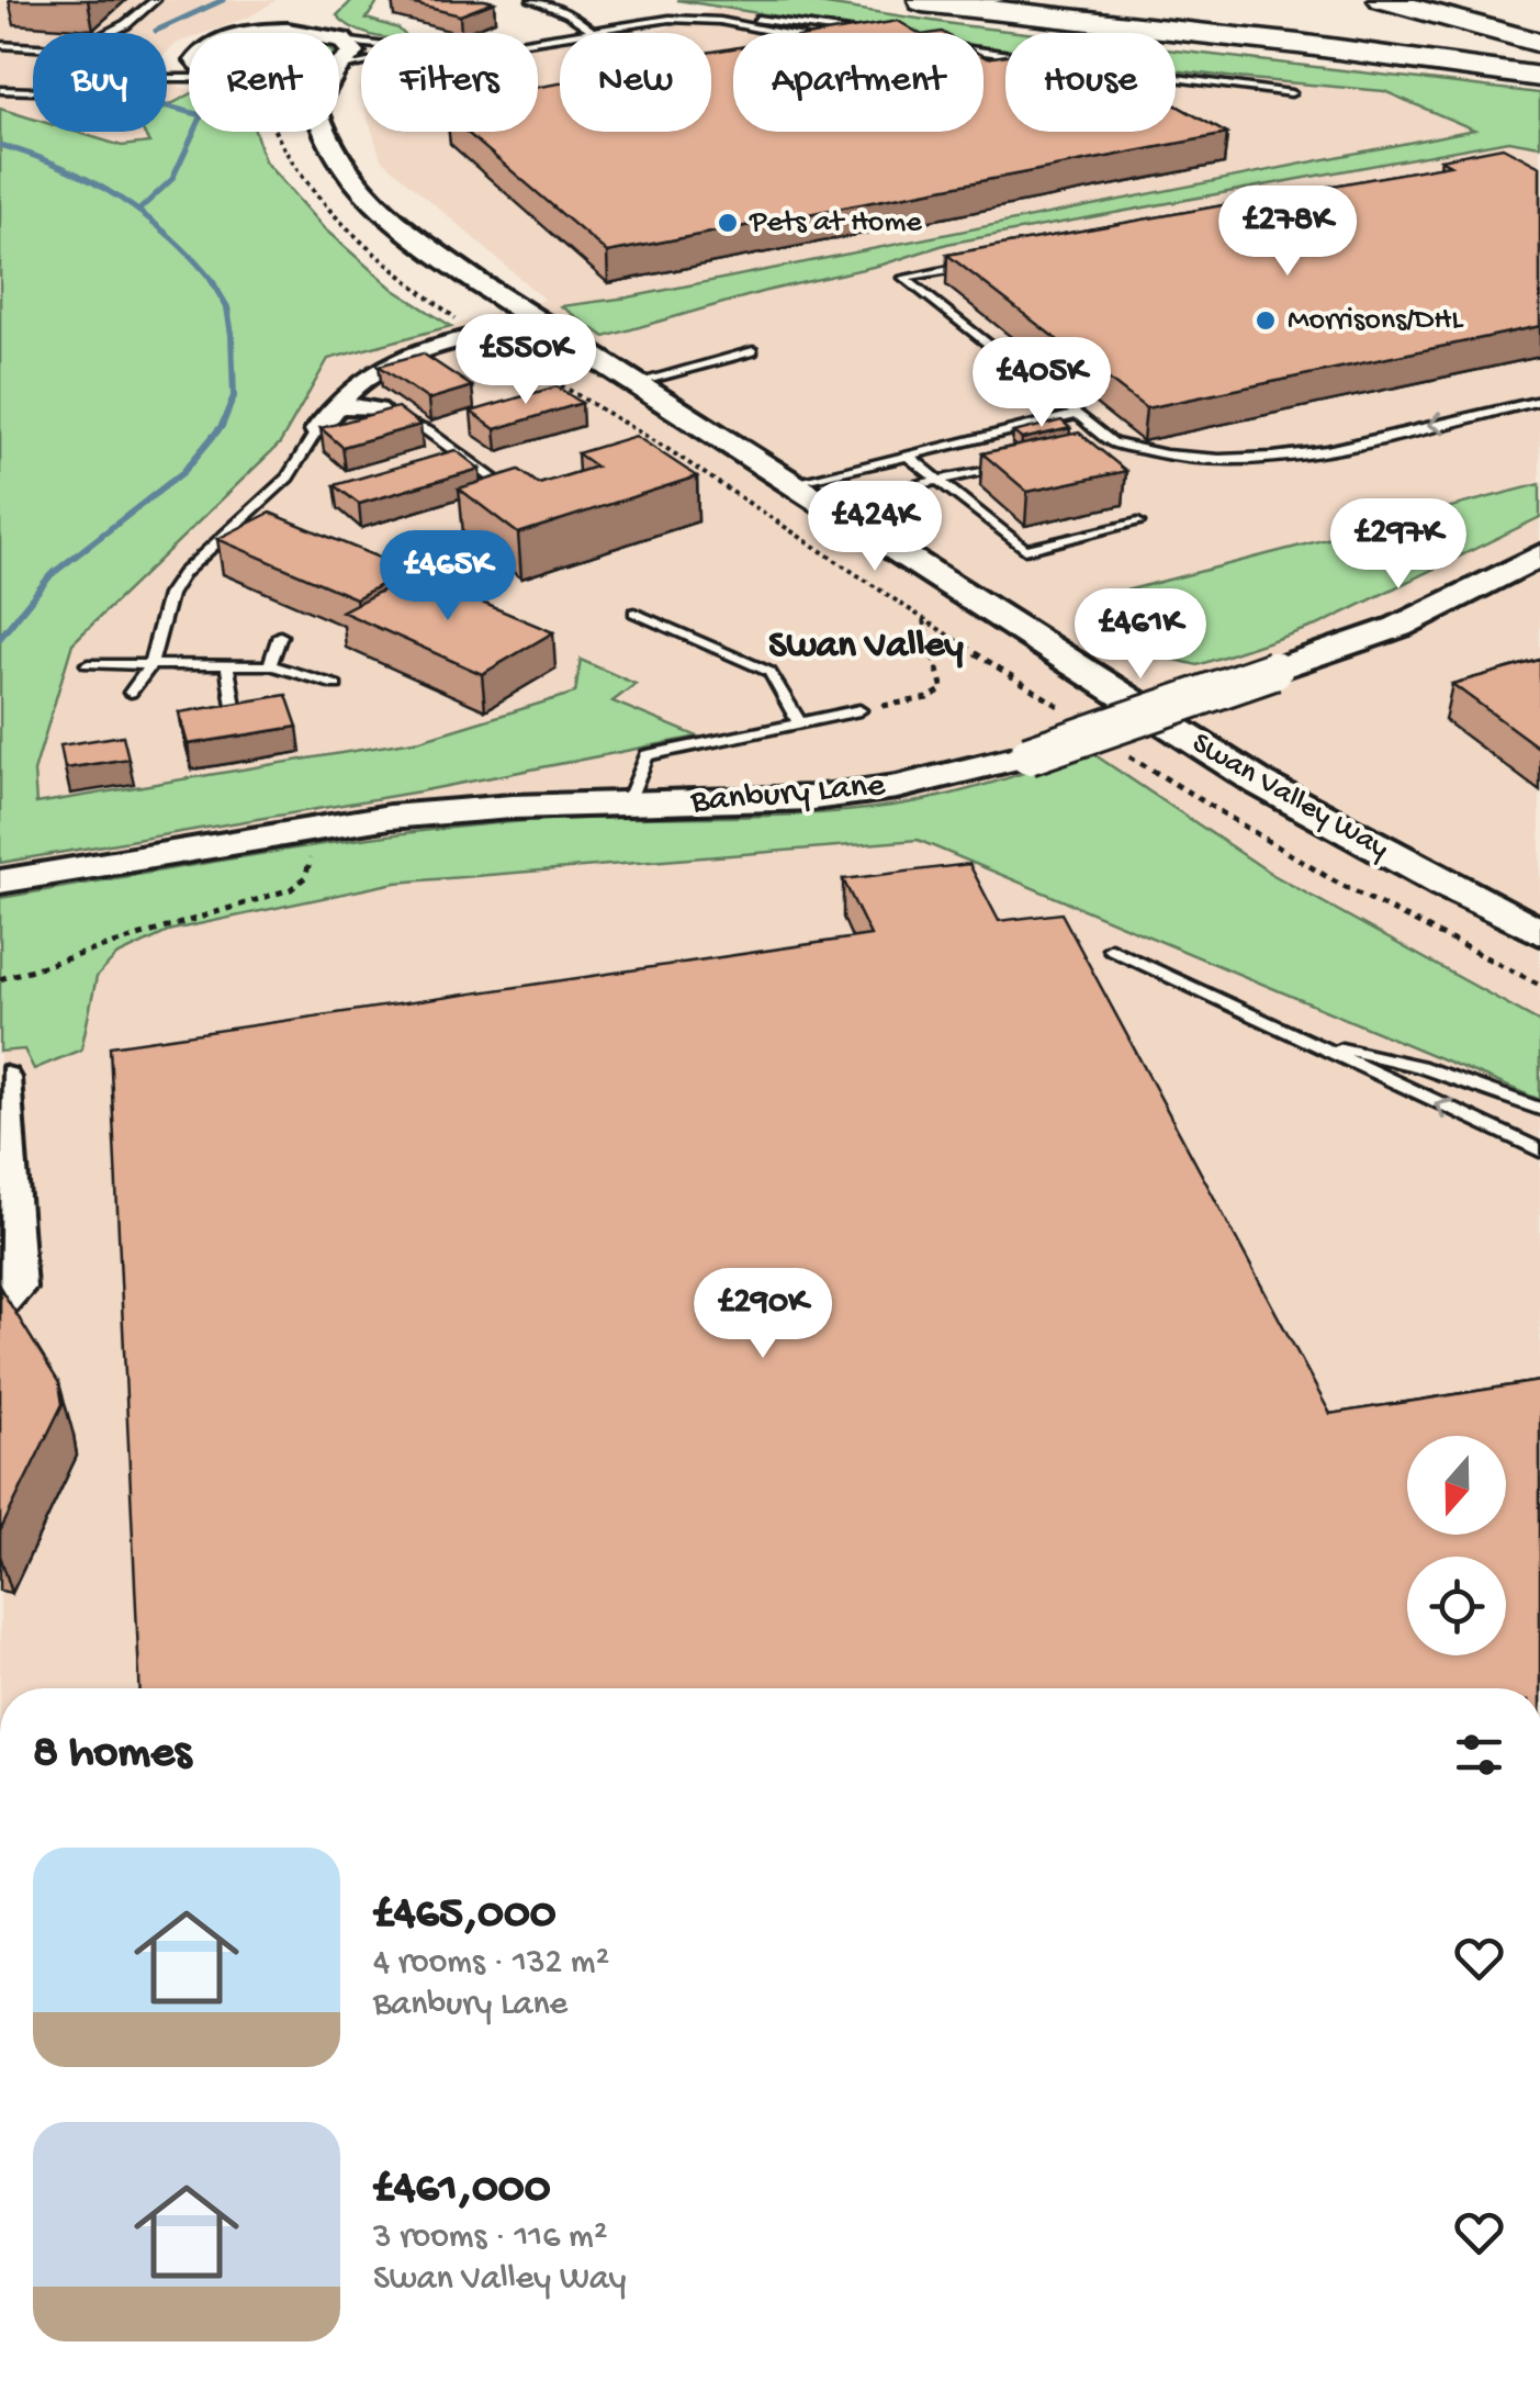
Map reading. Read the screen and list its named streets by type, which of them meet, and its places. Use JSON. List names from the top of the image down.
{
  "streets": {
    "street": ["Banbury Lane", "Swan Valley Way"]
  },
  "districts": ["Swan Valley"],
  "places": ["Pets at Home", "Morrisons/DHL"],
  "north": "bottom",
  "page": {
    "chip": [
      "Buy",
      "Rent",
      "Filters",
      "New",
      "Apartment",
      "House"
    ],
    "price": [
      "£278K",
      "£550K",
      "£405K",
      "£424K",
      "£297K",
      "£465K",
      "£461K",
      "£290K"
    ],
    "heading": "8 homes",
    "list": [
      {
        "name": "£465,000",
        "note": "4 rooms · 132 m² · Banbury Lane"
      },
      {
        "name": "£461,000",
        "note": "3 rooms · 116 m² · Swan Valley Way"
      }
    ]
  }
}
